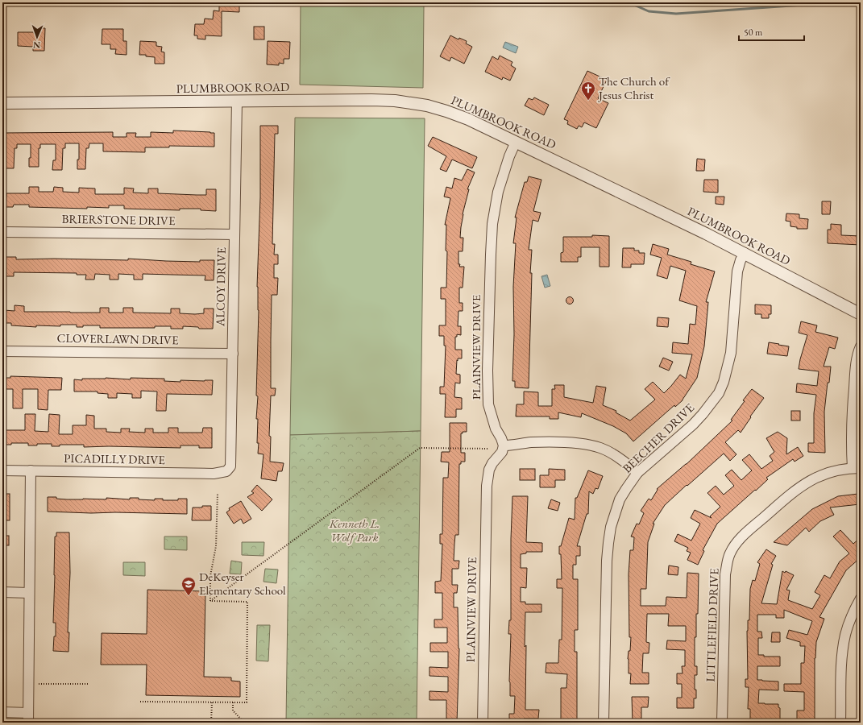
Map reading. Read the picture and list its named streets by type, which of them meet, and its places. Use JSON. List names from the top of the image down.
{
  "streets": {
    "street": [
      "PLUMBROOK ROAD",
      "BRIERSTONE DRIVE",
      "ALCOY DRIVE",
      "CLOVERLAWN DRIVE",
      "PLAINVIEW DRIVE",
      "BEECHER DRIVE",
      "PICADILLY DRIVE",
      "LITTLEFIELD DRIVE"
    ]
  },
  "crossings": [
    ["PLUMBROOK ROAD", "ALCOY DRIVE"],
    ["PLUMBROOK ROAD", "PLAINVIEW DRIVE"],
    ["PLUMBROOK ROAD", "BEECHER DRIVE"],
    ["BRIERSTONE DRIVE", "ALCOY DRIVE"],
    ["ALCOY DRIVE", "CLOVERLAWN DRIVE"],
    ["ALCOY DRIVE", "PICADILLY DRIVE"]
  ],
  "parks": ["Kenneth L. Wolf Park"],
  "places": {
    "church": ["The Church of Jesus Christ"],
    "school or university": ["DeKeyser Elementary School"]
  },
  "scale_bar": "50 m",
  "north": "bottom"
}
